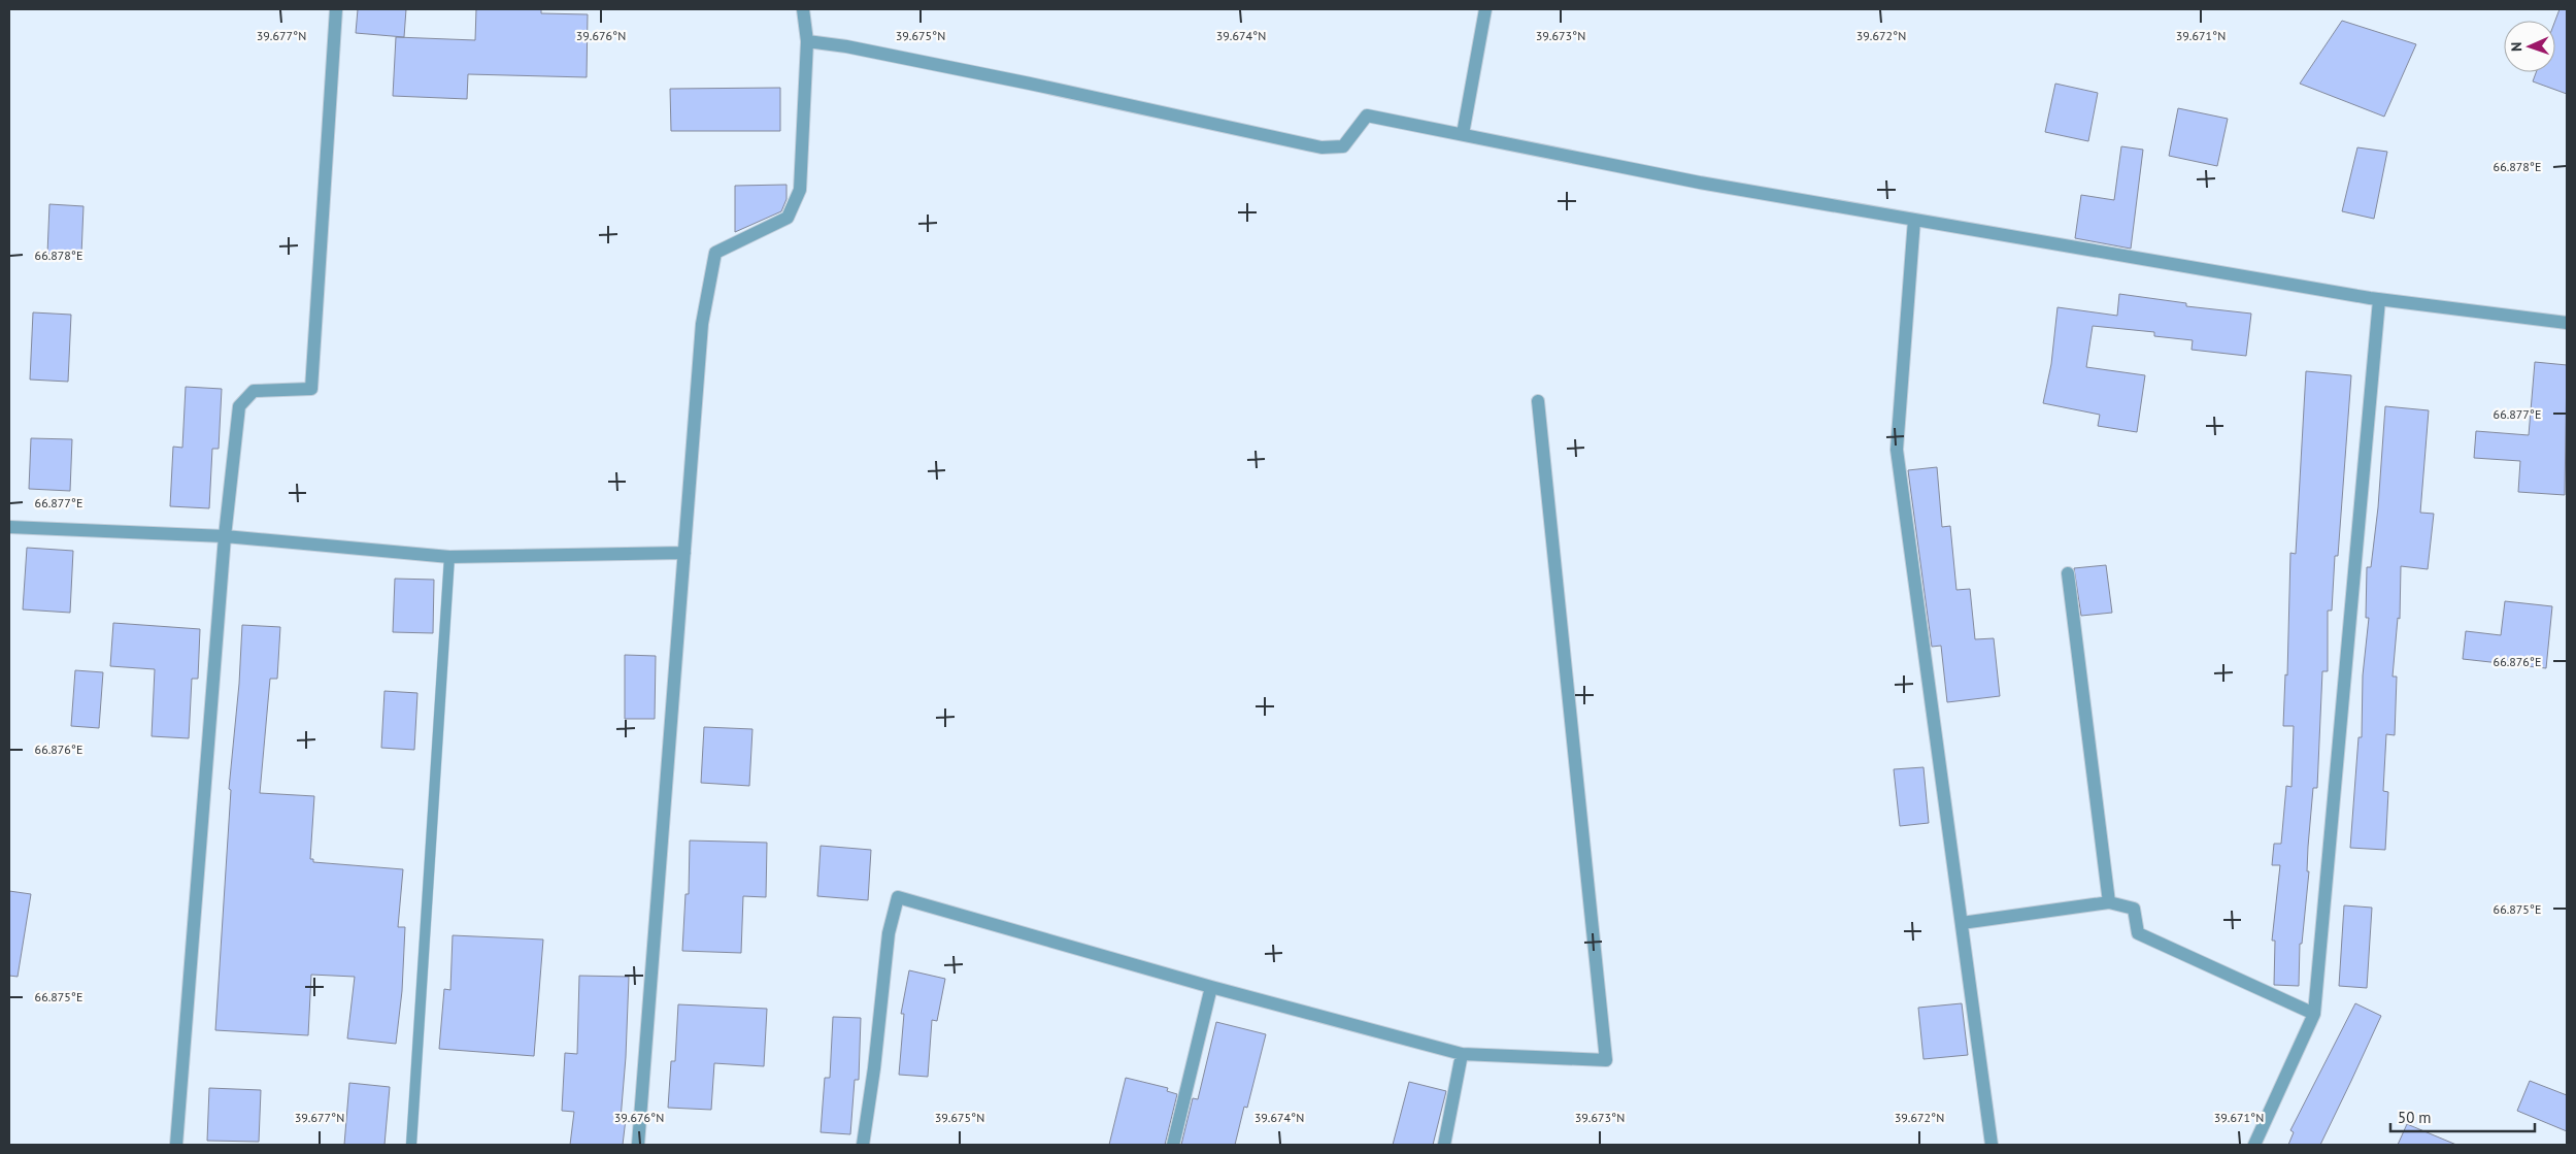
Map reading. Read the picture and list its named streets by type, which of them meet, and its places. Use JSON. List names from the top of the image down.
{
  "scale_bar": "50 m",
  "north": "left",
  "coordinates": [
    "39.677°N",
    "39.676°N",
    "39.675°N",
    "39.674°N",
    "39.673°N",
    "39.672°N",
    "39.671°N",
    "66.878°E",
    "66.877°E",
    "66.876°E",
    "66.875°E"
  ]
}
